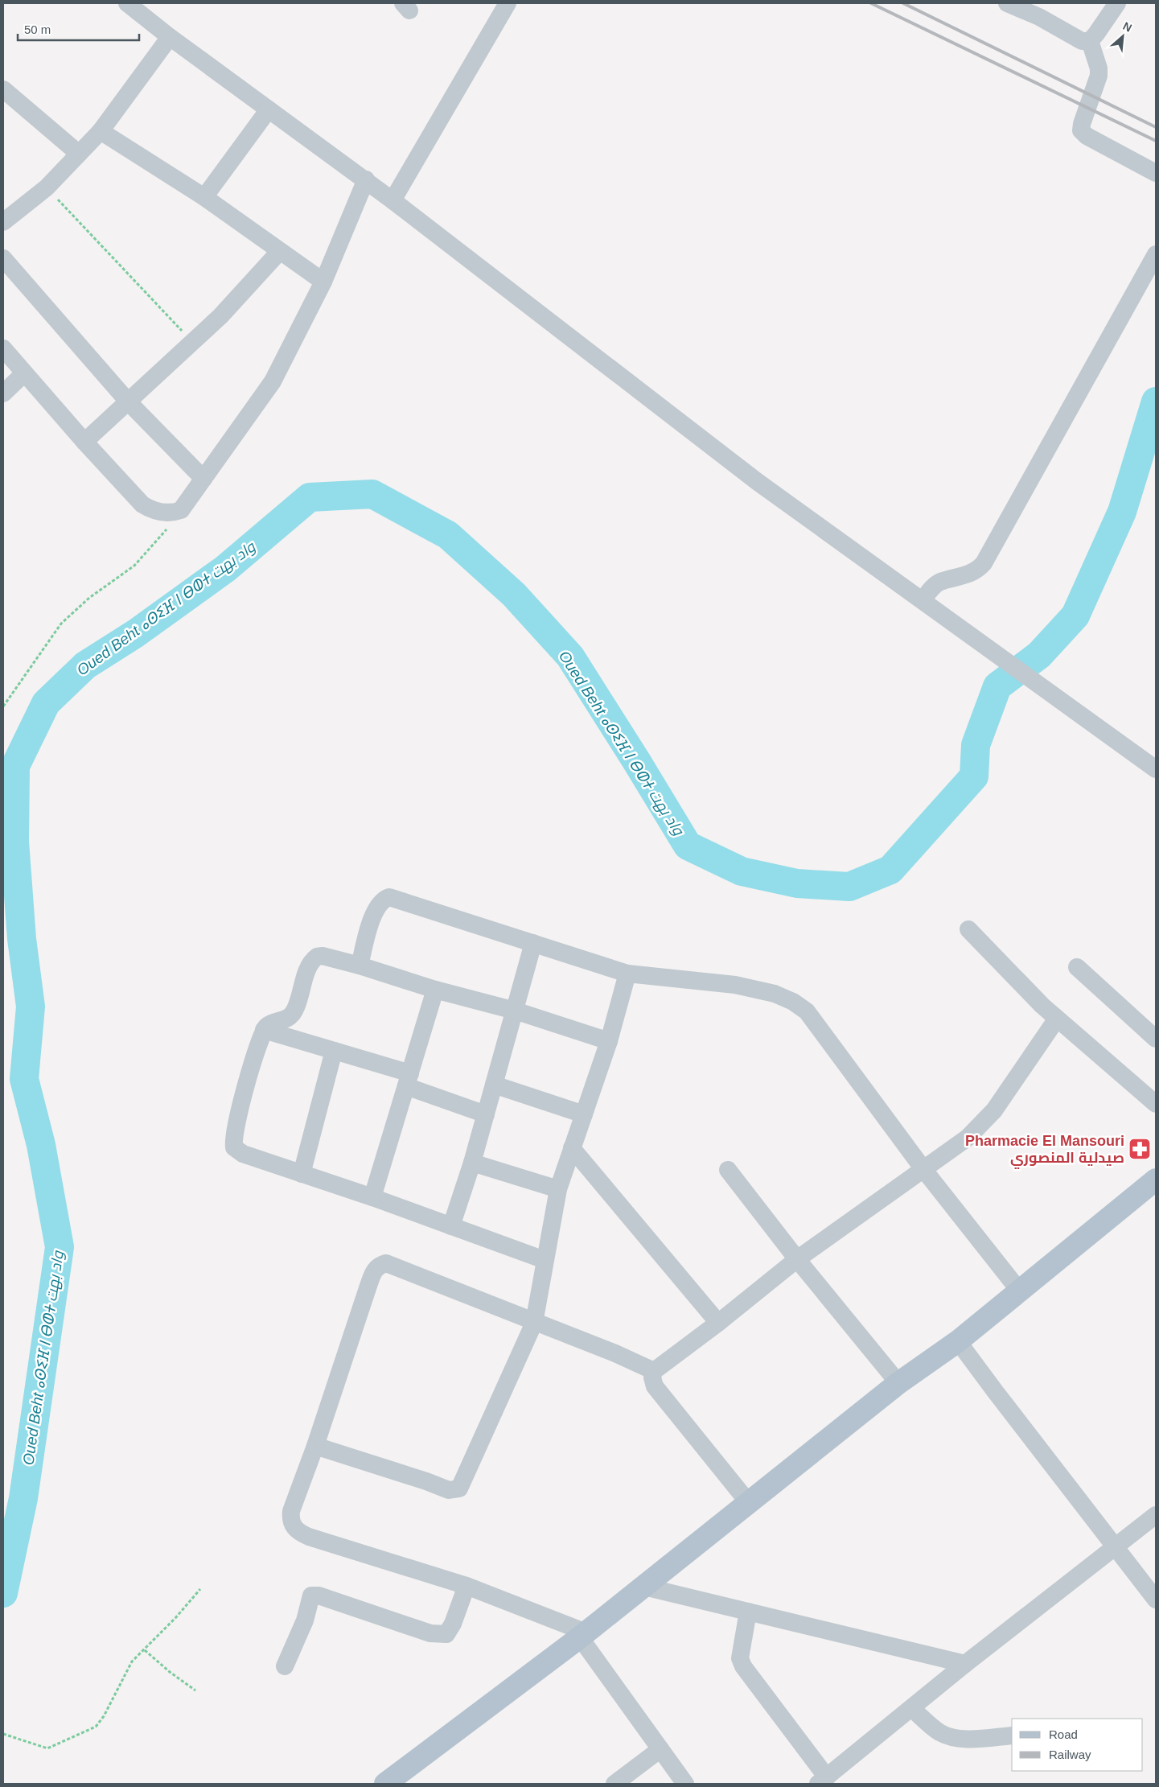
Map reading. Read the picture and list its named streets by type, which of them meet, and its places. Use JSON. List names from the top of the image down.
{
  "water": ["Oued Beht ⴰⵙⵉⴼ ⵏ ⴱⵀⵜ واد بهت"],
  "places": {
    "pharmacy": ["Pharmacie El Mansouri صيدلية المنصوري"]
  },
  "legend": ["Road", "Railway"],
  "scale_bar": "50 m",
  "north": "top right"
}
